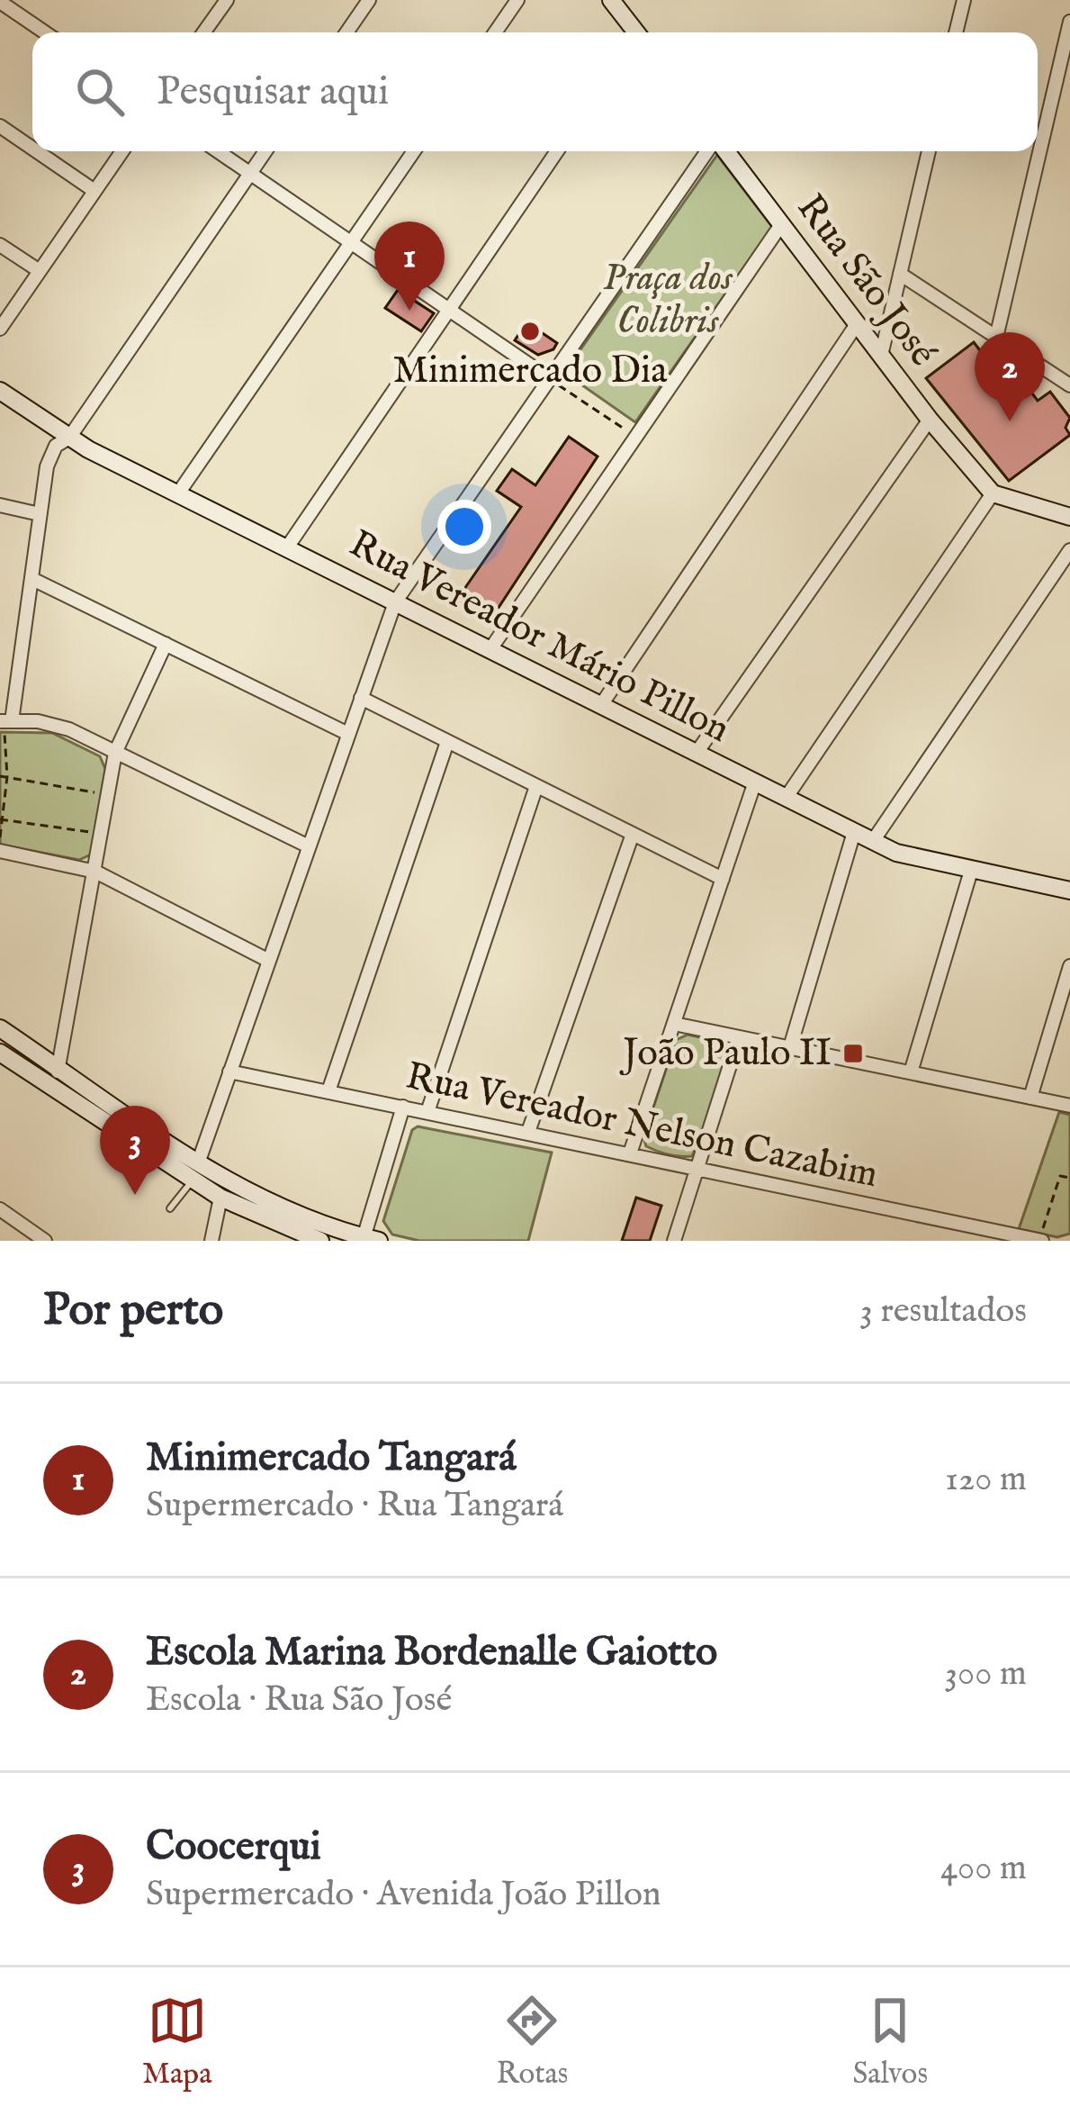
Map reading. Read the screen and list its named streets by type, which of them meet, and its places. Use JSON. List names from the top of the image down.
{
  "streets": {
    "street": ["Rua São José", "Rua Vereador Mário Pillon", "Rua Vereador Nelson Cazabim"]
  },
  "parks": ["Praça dos Colibris"],
  "places": {
    "other": ["Minimercado Dia"],
    "transit": ["João Paulo II"]
  },
  "page": {
    "search": "Pesquisar aqui",
    "pins": ["1", "2", "3"],
    "heading": ["Por perto", "3 resultados"],
    "list": [
      {
        "mark": "1",
        "name": "Minimercado Tangará",
        "note": "Supermercado · Rua Tangará",
        "value": "120 m"
      },
      {
        "mark": "2",
        "name": "Escola Marina Bordenalle Gaiotto",
        "note": "Escola · Rua São José",
        "value": "300 m"
      },
      {
        "mark": "3",
        "name": "Coocerqui",
        "note": "Supermercado · Avenida João Pillon",
        "value": "400 m"
      }
    ],
    "nav": ["Mapa", "Rotas", "Salvos"]
  }
}
